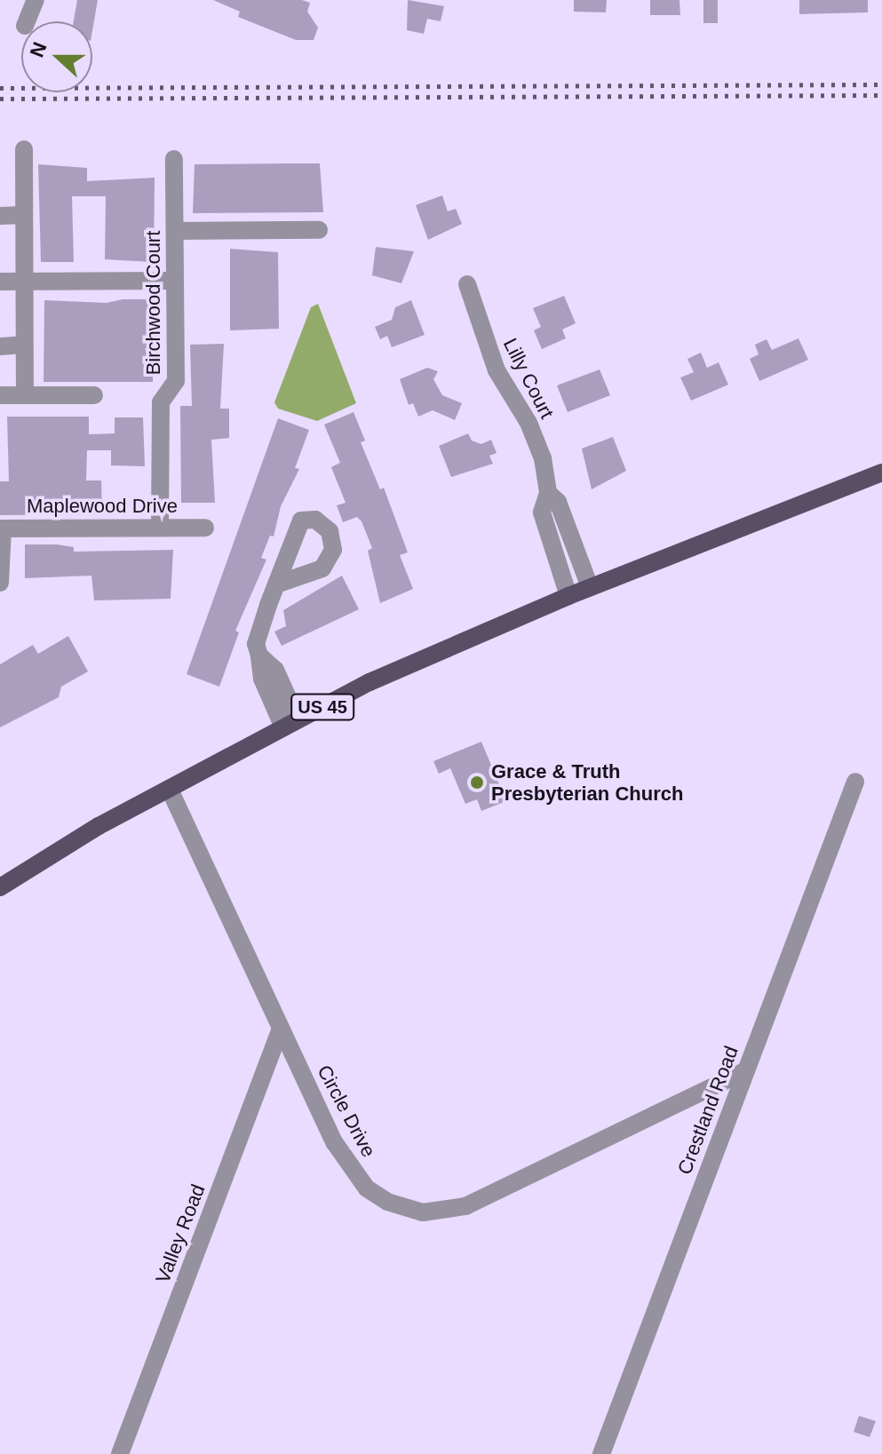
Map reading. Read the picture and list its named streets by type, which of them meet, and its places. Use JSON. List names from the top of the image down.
{
  "streets": {
    "main road": ["US 45"],
    "street": [
      "Birchwood Court",
      "Lilly Court",
      "Maplewood Drive",
      "Crestland Road",
      "Circle Drive",
      "Valley Road"
    ]
  },
  "crossings": [
    ["Birchwood Court", "Maplewood Drive"],
    ["Lilly Court", "US 45"],
    ["US 45", "Circle Drive"],
    ["Crestland Road", "Circle Drive"],
    ["Circle Drive", "Valley Road"]
  ],
  "places": ["Grace & Truth Presbyterian Church"],
  "north": "left"
}
